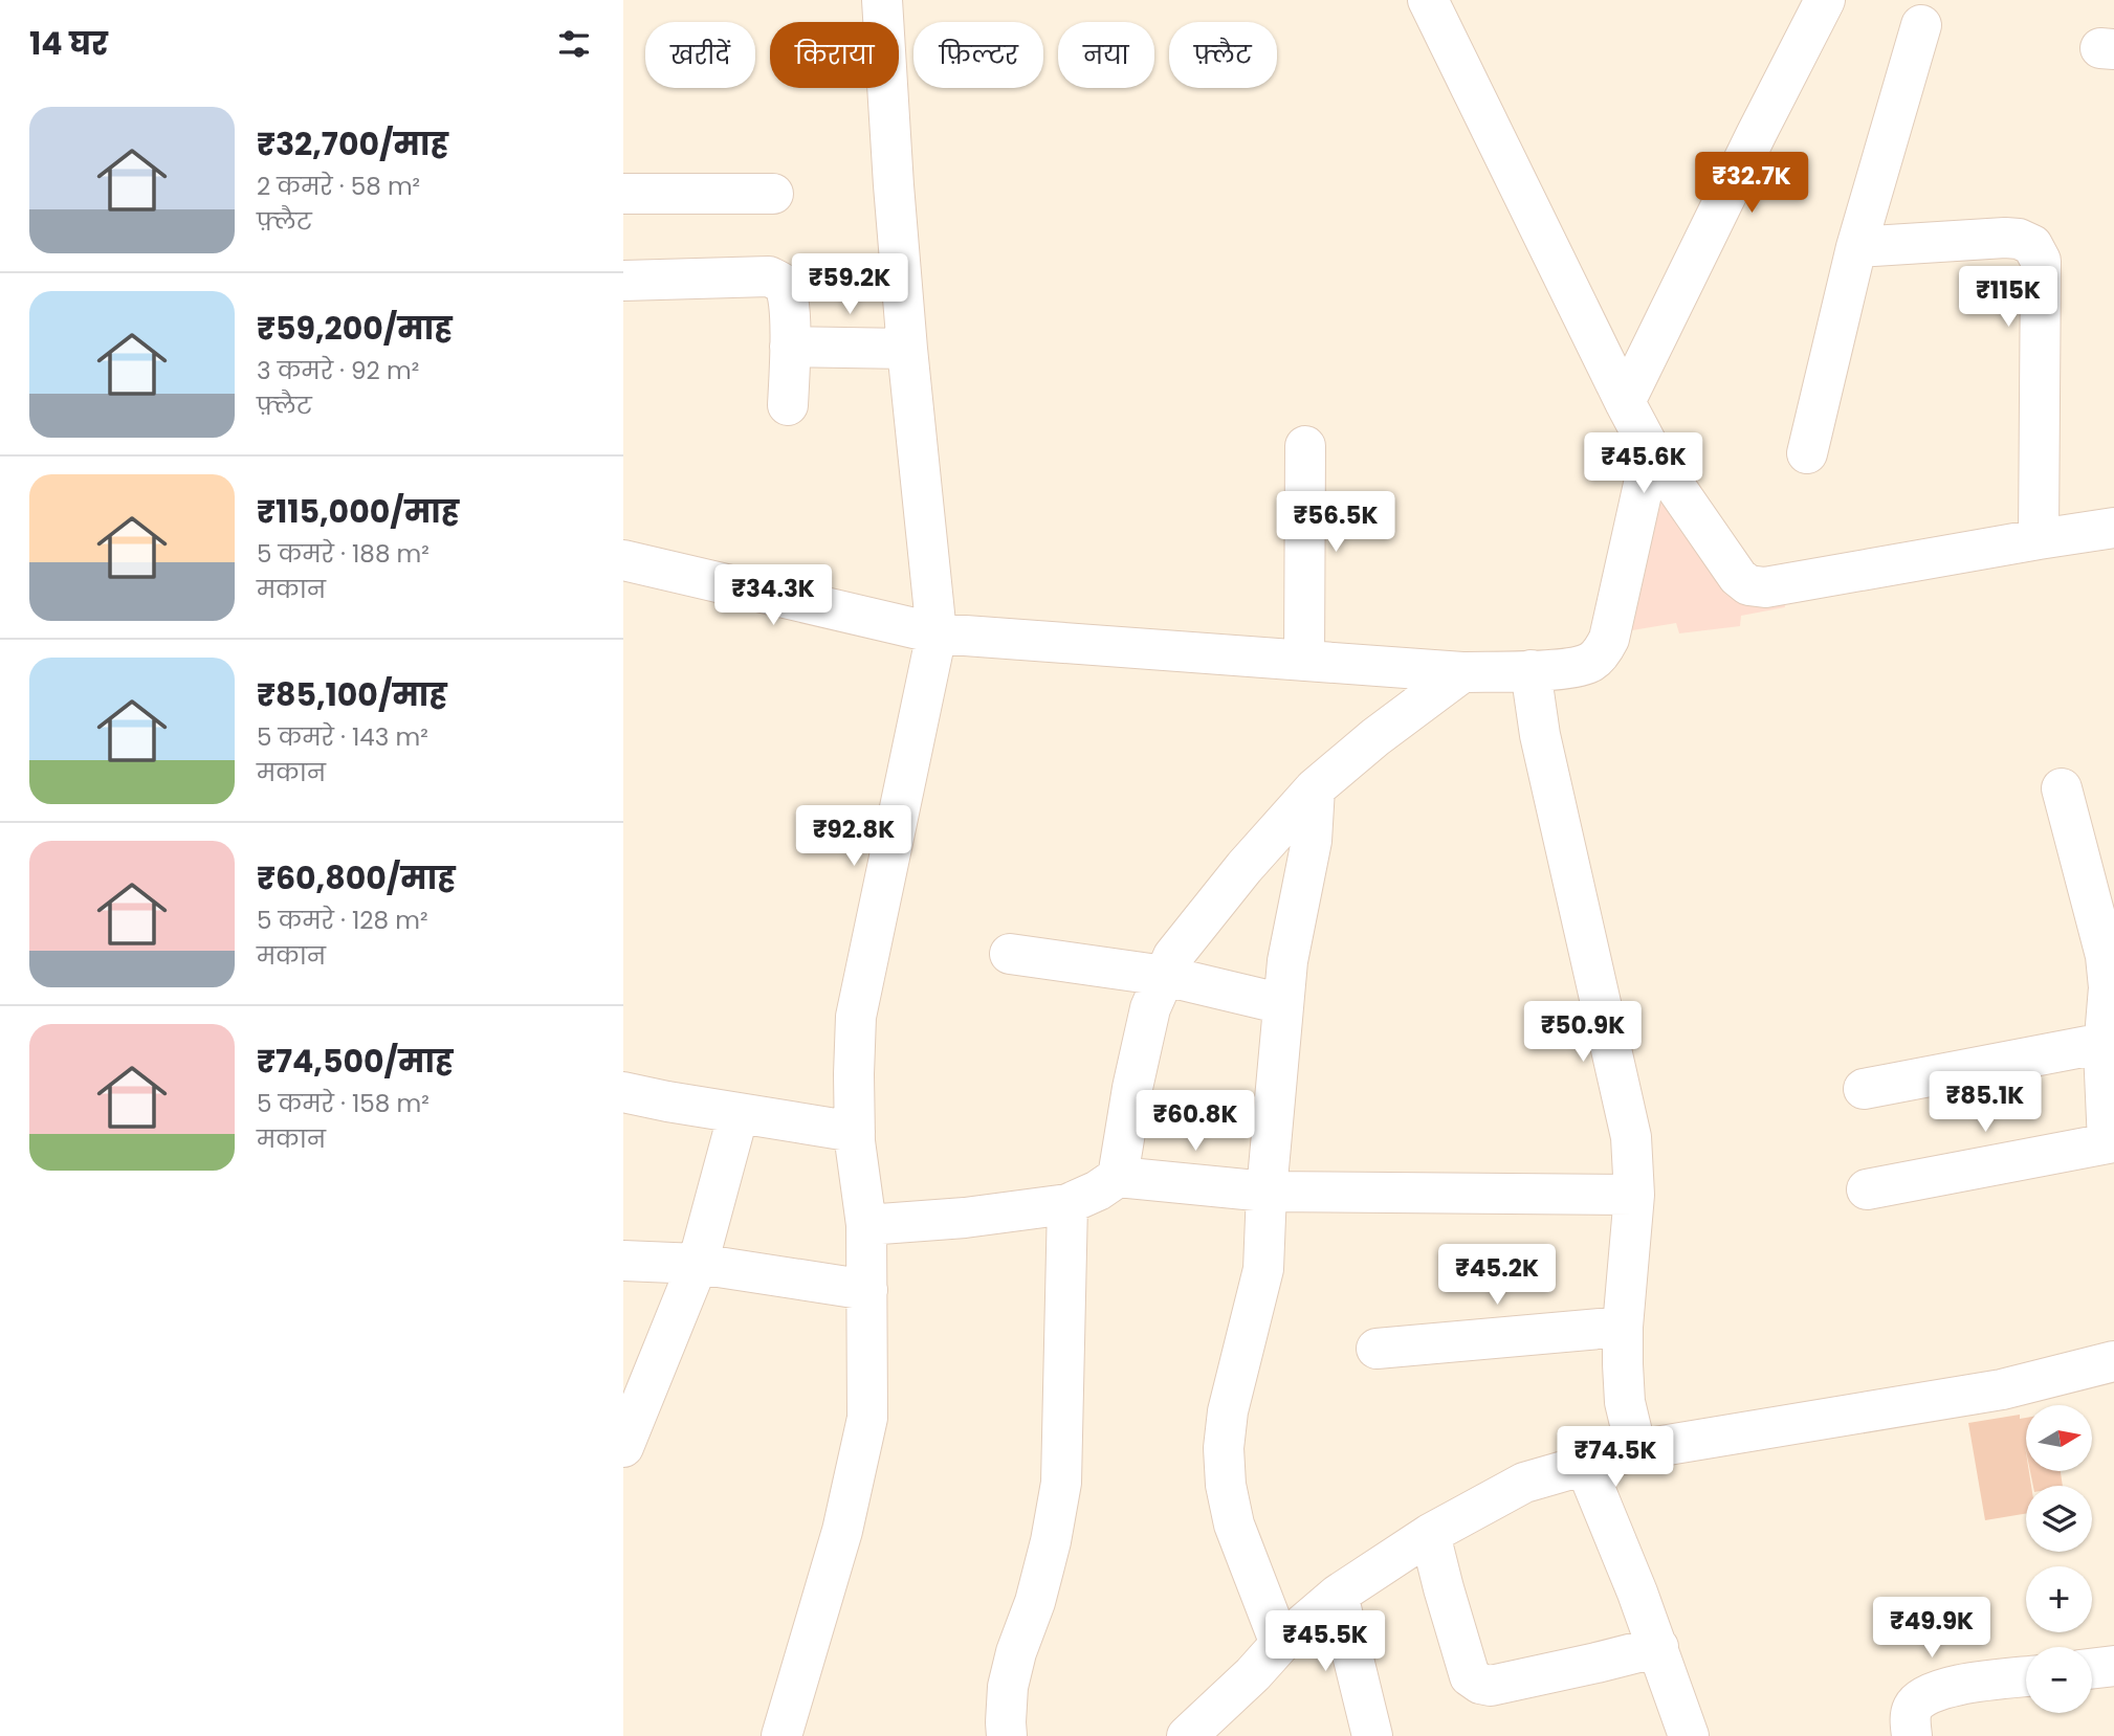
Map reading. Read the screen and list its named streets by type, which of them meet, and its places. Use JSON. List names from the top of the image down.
{
  "north": "right",
  "page": {
    "heading": "14 घर",
    "chip": [
      "खरीदें",
      "किराया",
      "फ़िल्टर",
      "नया",
      "फ़्लैट"
    ],
    "list": [
      {
        "name": "₹32,700/माह",
        "note": "2 कमरे · 58 m² · फ़्लैट"
      },
      {
        "name": "₹59,200/माह",
        "note": "3 कमरे · 92 m² · फ़्लैट"
      },
      {
        "name": "₹115,000/माह",
        "note": "5 कमरे · 188 m² · मकान"
      },
      {
        "name": "₹85,100/माह",
        "note": "5 कमरे · 143 m² · मकान"
      },
      {
        "name": "₹60,800/माह",
        "note": "5 कमरे · 128 m² · मकान"
      },
      {
        "name": "₹74,500/माह",
        "note": "5 कमरे · 158 m² · मकान"
      }
    ],
    "price": [
      "₹32.7K",
      "₹59.2K",
      "₹115K",
      "₹45.6K",
      "₹56.5K",
      "₹34.3K",
      "₹92.8K",
      "₹50.9K",
      "₹85.1K",
      "₹60.8K",
      "₹45.2K",
      "₹74.5K",
      "₹49.9K",
      "₹45.5K"
    ],
    "map_buttons": ["+", "−"]
  }
}
